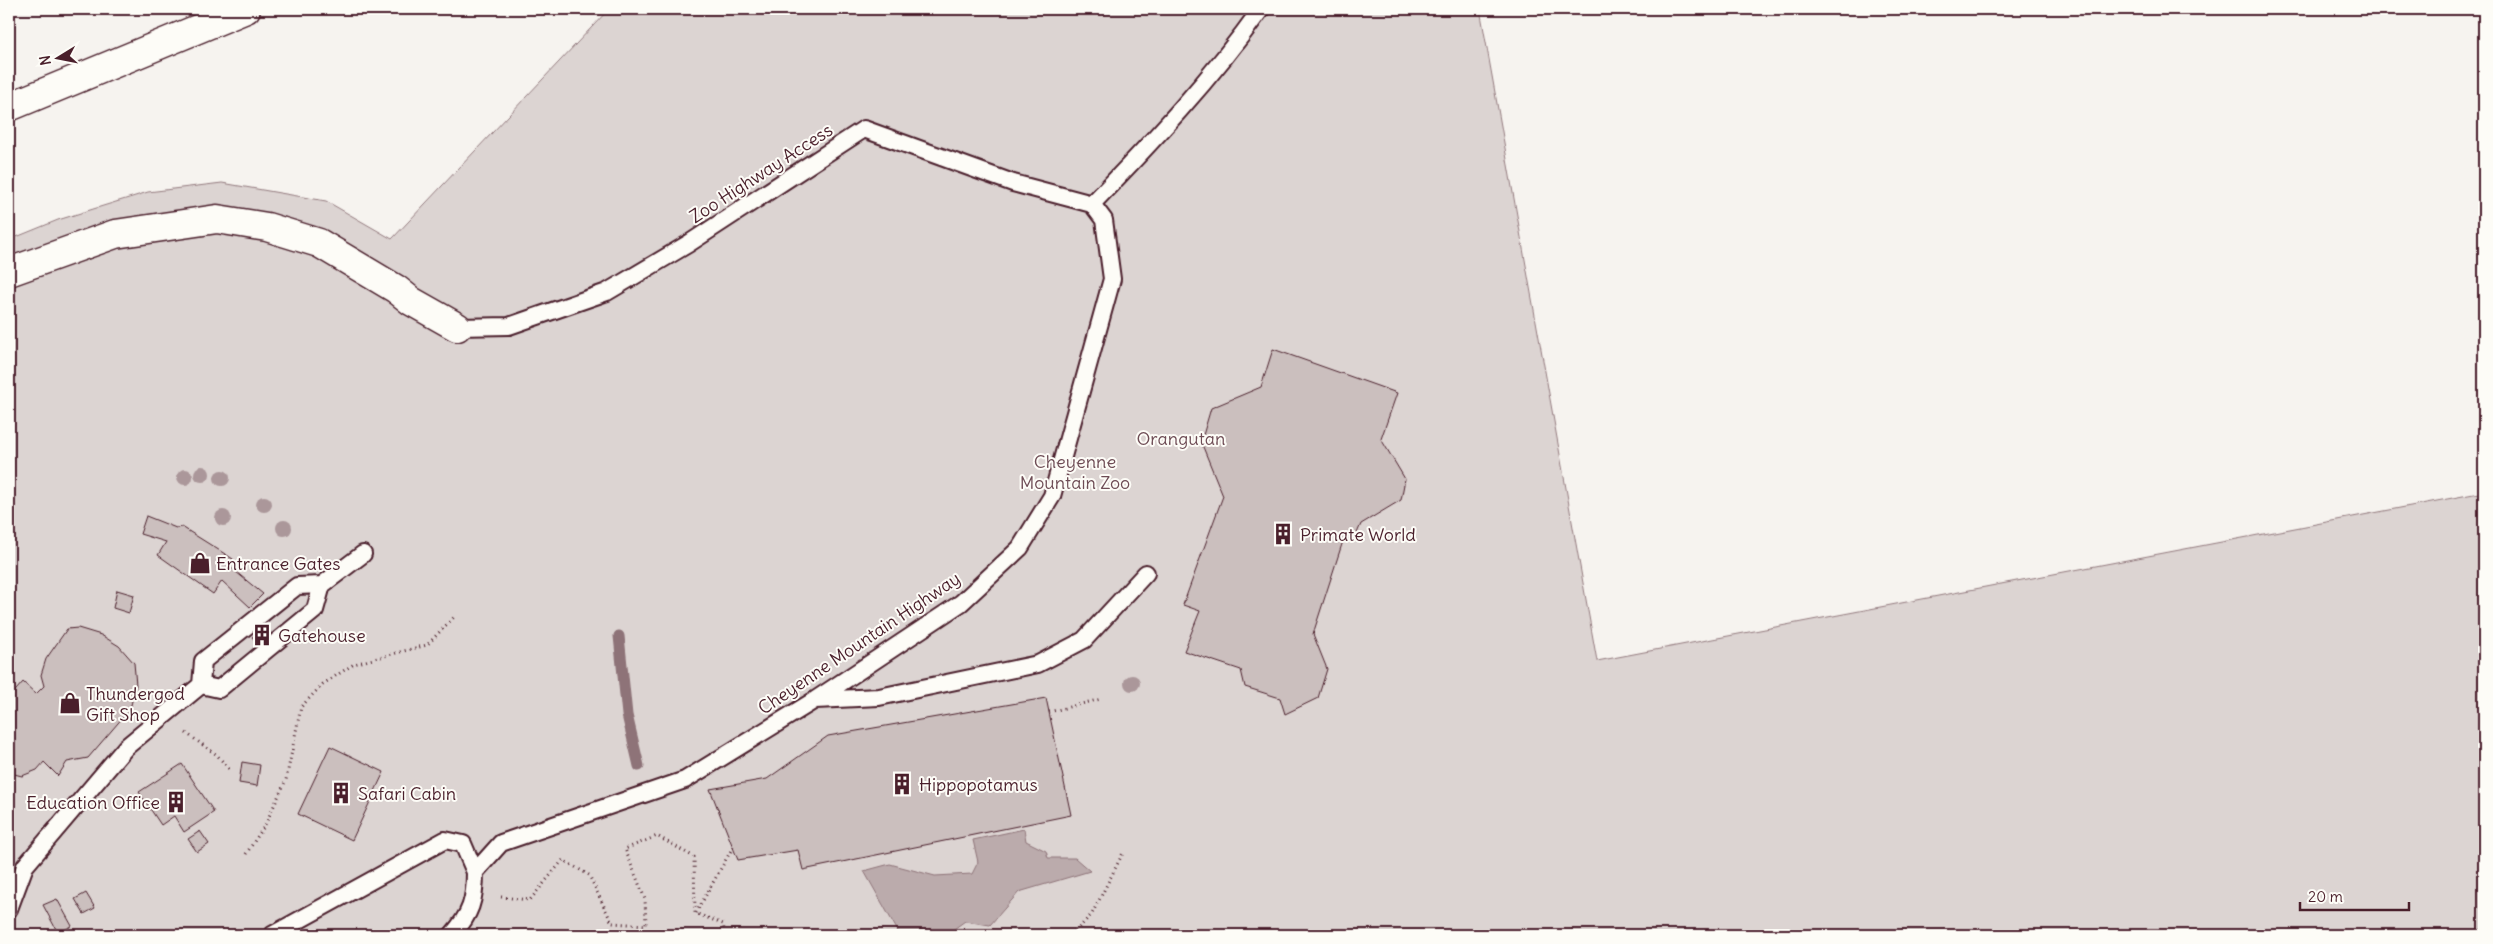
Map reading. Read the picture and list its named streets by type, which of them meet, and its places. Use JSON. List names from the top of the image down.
{
  "streets": {
    "lane": ["Zoo Highway Access", "Cheyenne Mountain Highway"]
  },
  "crossings": [
    ["Zoo Highway Access", "Cheyenne Mountain Highway"]
  ],
  "parks": ["Orangutan", "Cheyenne Mountain Zoo"],
  "places": {
    "building": [
      "Primate World",
      "Gatehouse",
      "Hippopotamus",
      "Safari Cabin",
      "Education Office"
    ],
    "shop": ["Entrance Gates", "Thundergod Gift Shop"]
  },
  "scale_bar": "20 m",
  "north": "left"
}
